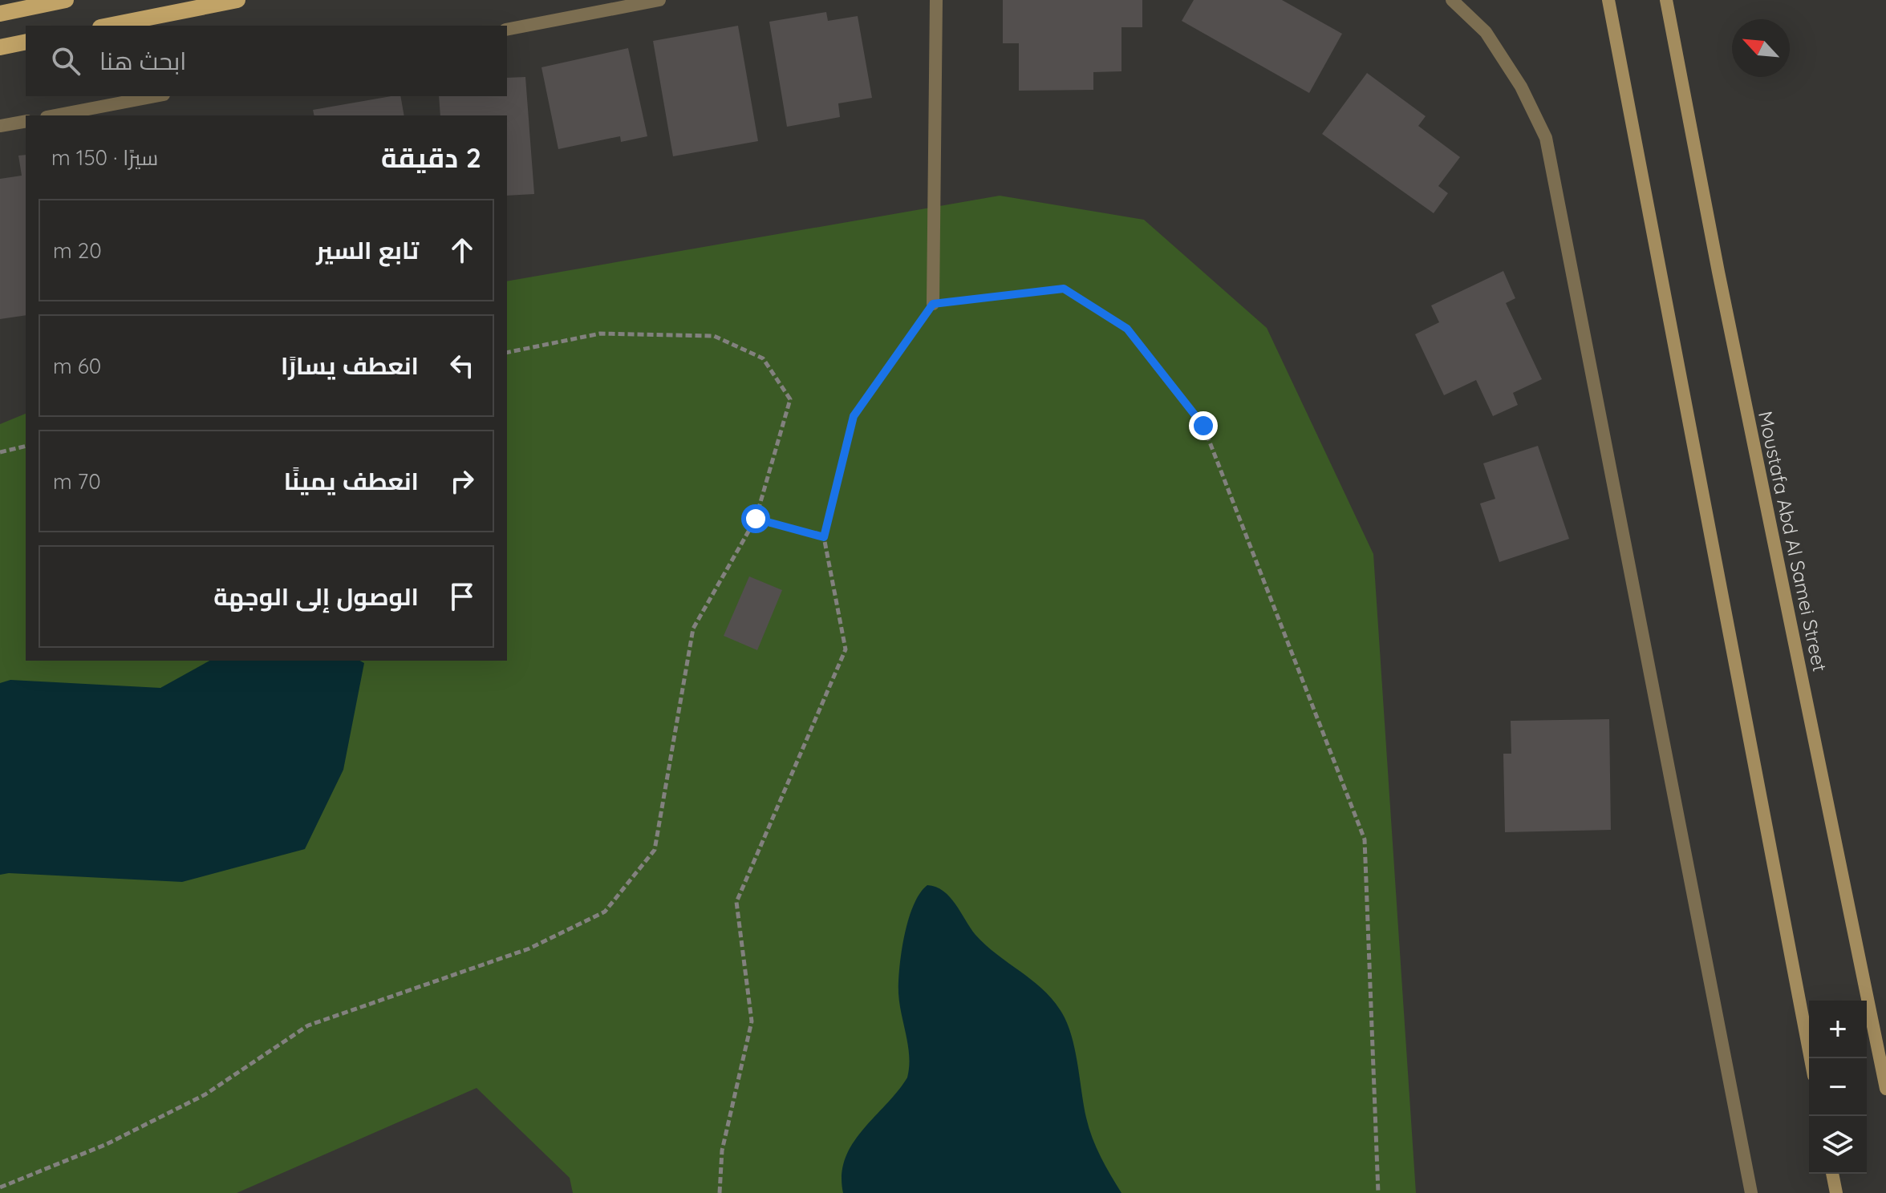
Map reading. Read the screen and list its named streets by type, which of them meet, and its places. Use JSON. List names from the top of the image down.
{
  "streets": {
    "street": ["Moustafa Abd Al Samei Street"]
  },
  "north": "top left",
  "page": {
    "search": "ابحث هنا",
    "heading": ["2 دقيقة", "سيرًا · 150 m"],
    "list": [
      ["تابع السير", "20 m"],
      ["انعطف يسارًا", "60 m"],
      ["انعطف يمينًا", "70 m"],
      "الوصول إلى الوجهة"
    ],
    "map_buttons": ["+", "−"]
  }
}
